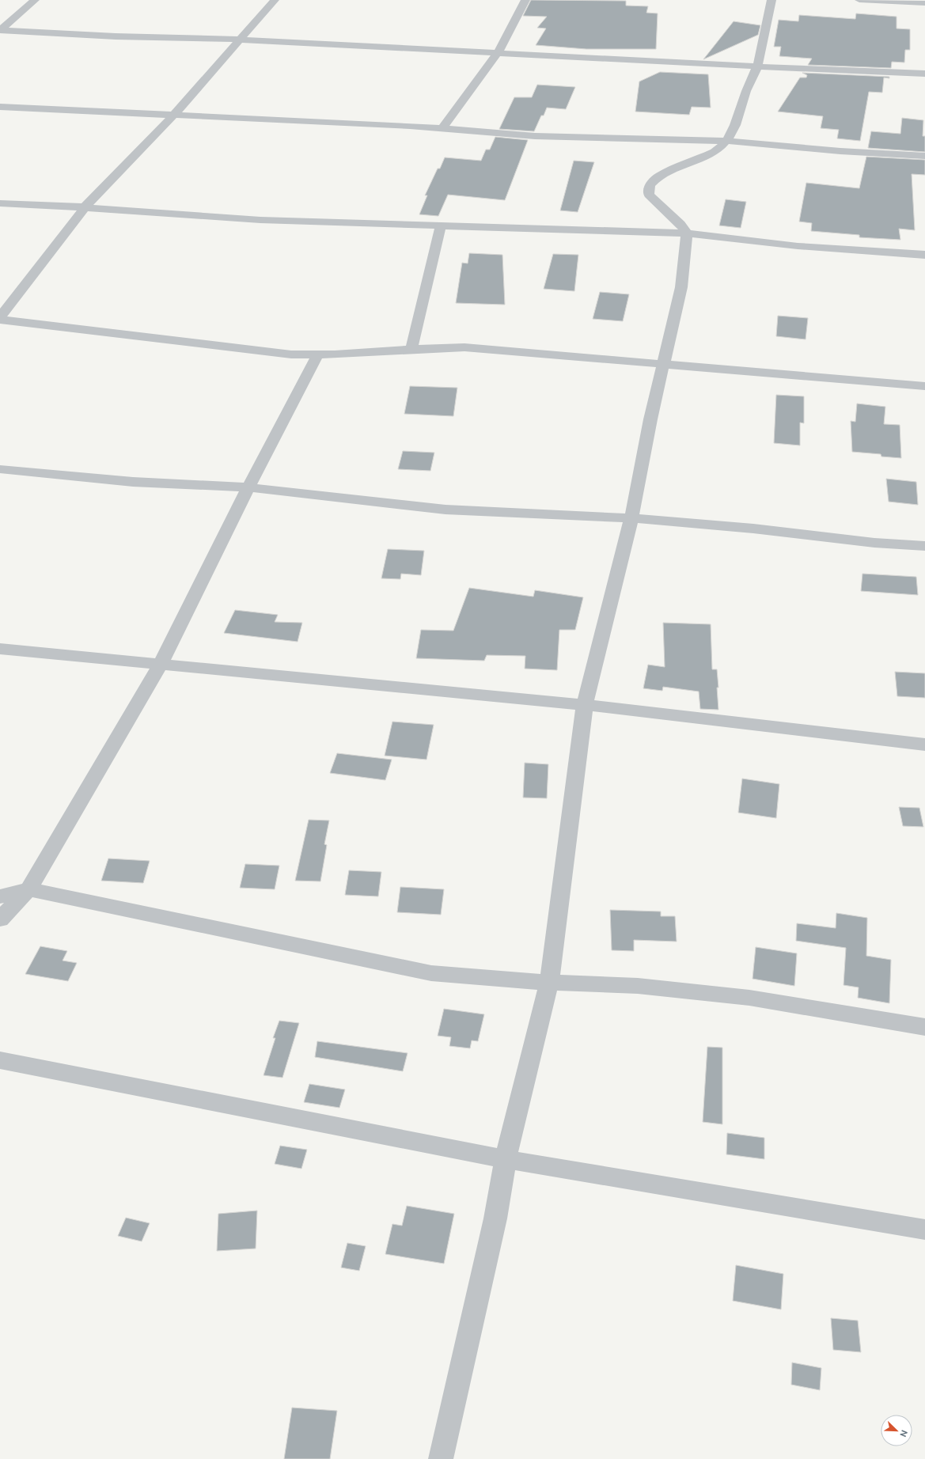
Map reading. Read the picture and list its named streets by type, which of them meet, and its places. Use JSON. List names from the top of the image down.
{
  "north": "bottom right"
}
